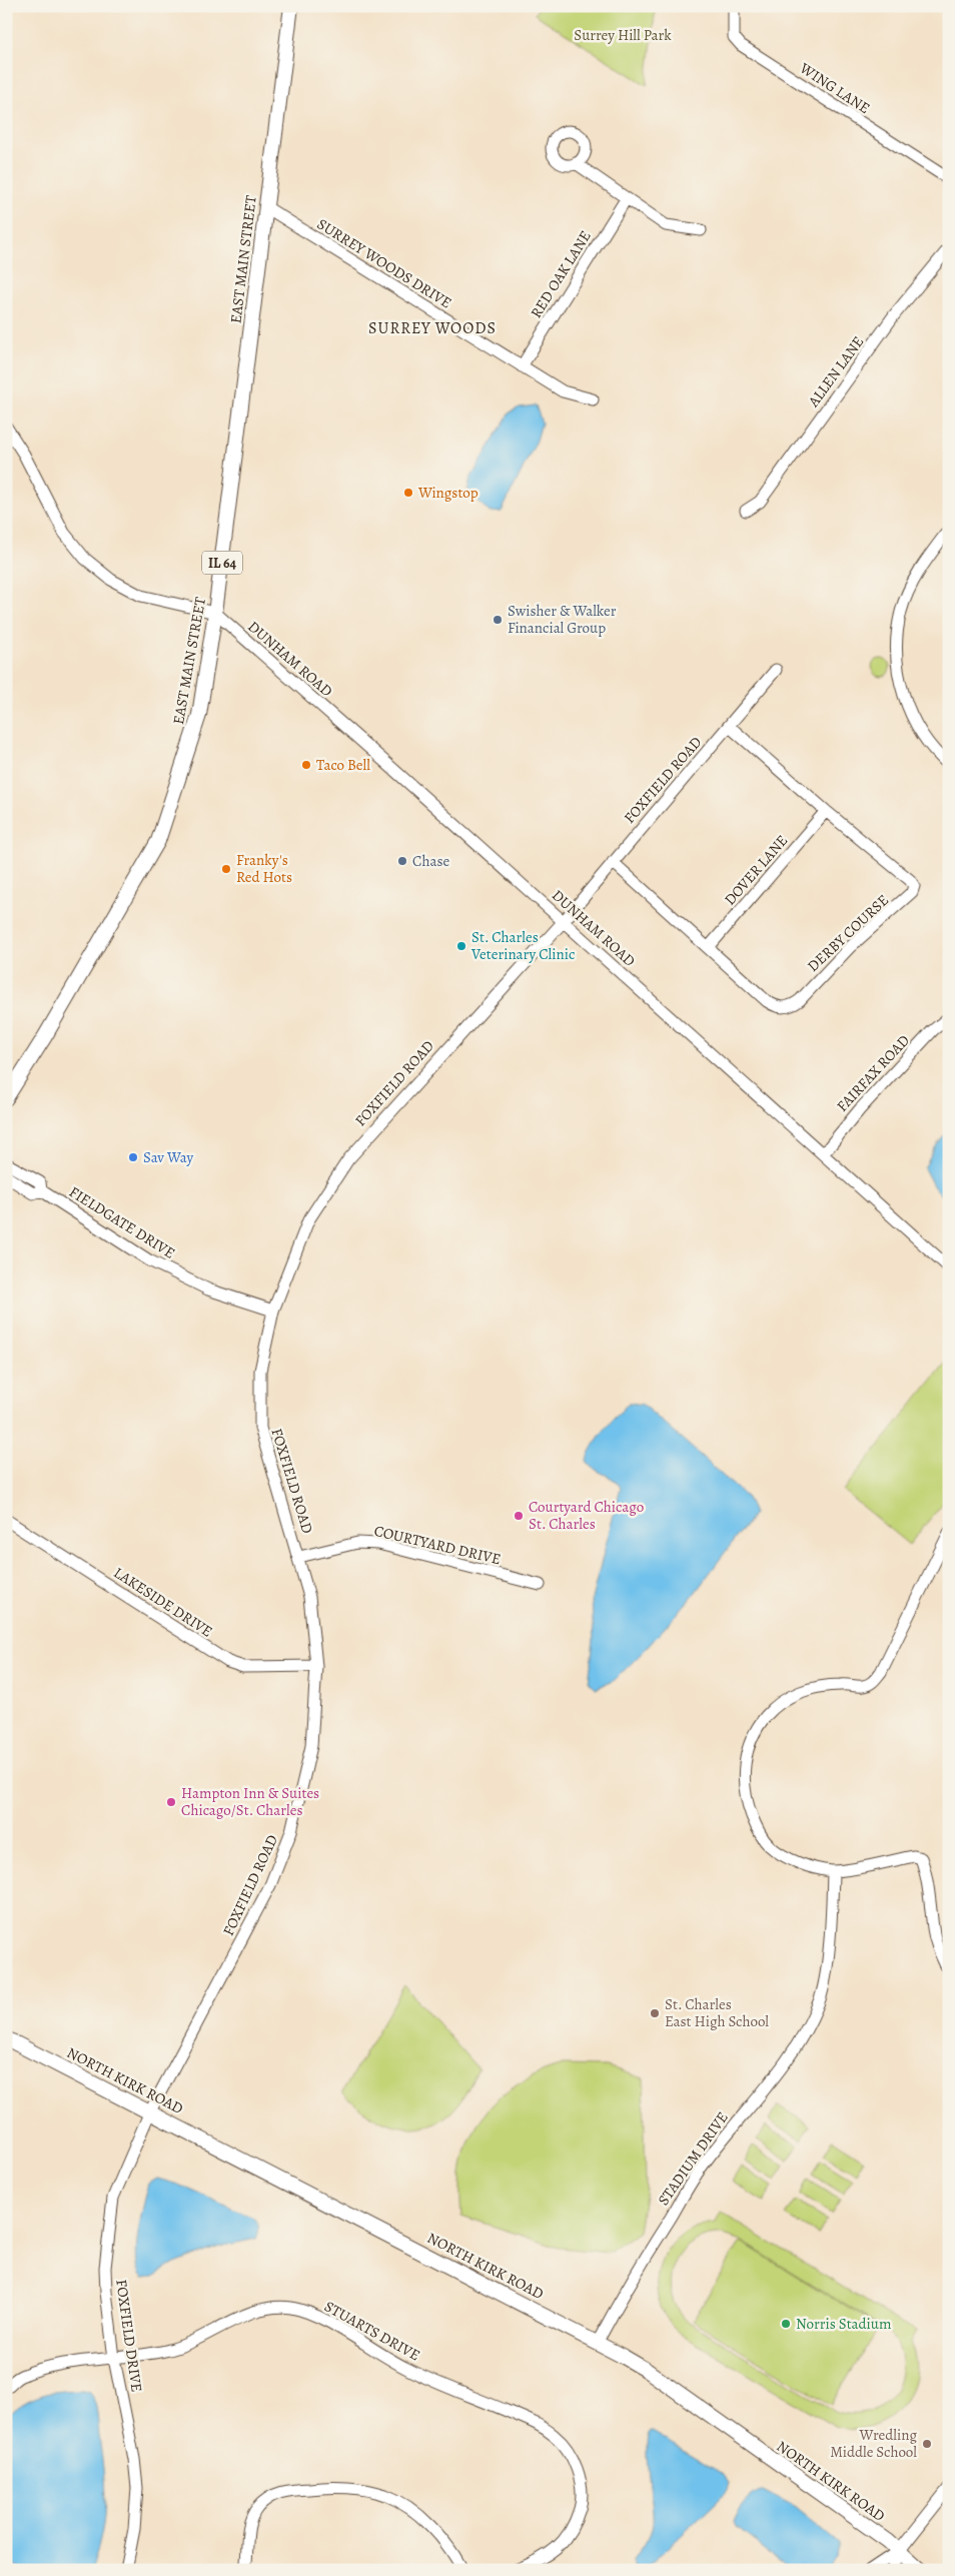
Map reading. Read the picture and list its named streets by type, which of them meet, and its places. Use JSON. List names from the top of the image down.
{
  "streets": {
    "main road": ["EAST MAIN STREET", "IL 64", "NORTH KIRK ROAD"],
    "street": [
      "WING LANE",
      "SURREY WOODS DRIVE",
      "RED OAK LANE",
      "ALLEN LANE",
      "DUNHAM ROAD",
      "FOXFIELD ROAD",
      "DOVER LANE",
      "DERBY COURSE",
      "FAIRFAX ROAD",
      "FIELDGATE DRIVE",
      "COURTYARD DRIVE",
      "LAKESIDE DRIVE",
      "STADIUM DRIVE",
      "STUARTS DRIVE",
      "FOXFIELD DRIVE"
    ]
  },
  "crossings": [
    ["EAST MAIN STREET", "SURREY WOODS DRIVE"],
    ["EAST MAIN STREET", "DUNHAM ROAD"],
    ["SURREY WOODS DRIVE", "RED OAK LANE"],
    ["DUNHAM ROAD", "FOXFIELD ROAD"],
    ["DUNHAM ROAD", "FAIRFAX ROAD"],
    ["FOXFIELD ROAD", "DERBY COURSE"],
    ["FOXFIELD ROAD", "FIELDGATE DRIVE"],
    ["FOXFIELD ROAD", "COURTYARD DRIVE"],
    ["FOXFIELD ROAD", "LAKESIDE DRIVE"],
    ["FOXFIELD ROAD", "NORTH KIRK ROAD"],
    ["FOXFIELD ROAD", "FOXFIELD DRIVE"],
    ["DOVER LANE", "DERBY COURSE"],
    ["NORTH KIRK ROAD", "STADIUM DRIVE"],
    ["NORTH KIRK ROAD", "FOXFIELD DRIVE"],
    ["STUARTS DRIVE", "FOXFIELD DRIVE"]
  ],
  "districts": ["SURREY WOODS"],
  "parks": ["Surrey Hill Park"],
  "places": [
    "Wingstop",
    "Swisher & Walker Financial Group",
    "Taco Bell",
    "Chase",
    "Franky's Red Hots",
    "St. Charles Veterinary Clinic",
    "Sav Way",
    "Courtyard Chicago St. Charles",
    "Hampton Inn & Suites Chicago/St. Charles",
    "St. Charles East High School",
    "Norris Stadium",
    "Wredling Middle School"
  ]
}
